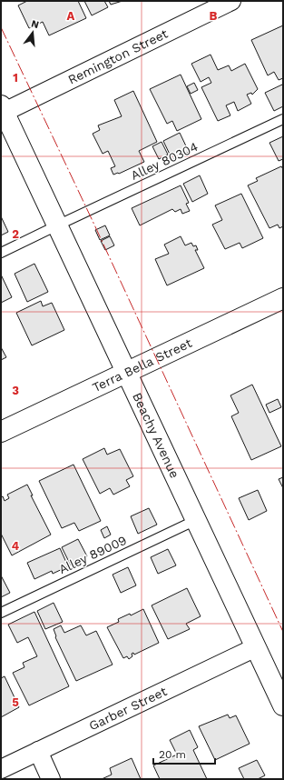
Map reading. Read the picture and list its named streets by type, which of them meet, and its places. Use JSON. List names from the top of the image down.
{
  "streets": {
    "street": [
      "Remington Street",
      "Terra Bella Street",
      "Beachy Avenue",
      "Garber Street"
    ],
    "lane": ["Alley 80304", "Alley 89009"]
  },
  "crossings": [
    ["Remington Street", "Beachy Avenue"],
    ["Alley 80304", "Beachy Avenue"],
    ["Terra Bella Street", "Beachy Avenue"],
    ["Beachy Avenue", "Alley 89009"],
    ["Beachy Avenue", "Garber Street"]
  ],
  "scale_bar": "20 m",
  "north": "top",
  "grid": {
    "columns": ["A", "B"],
    "rows": [
      "1",
      "2",
      "3",
      "4",
      "5"
    ]
  }
}
